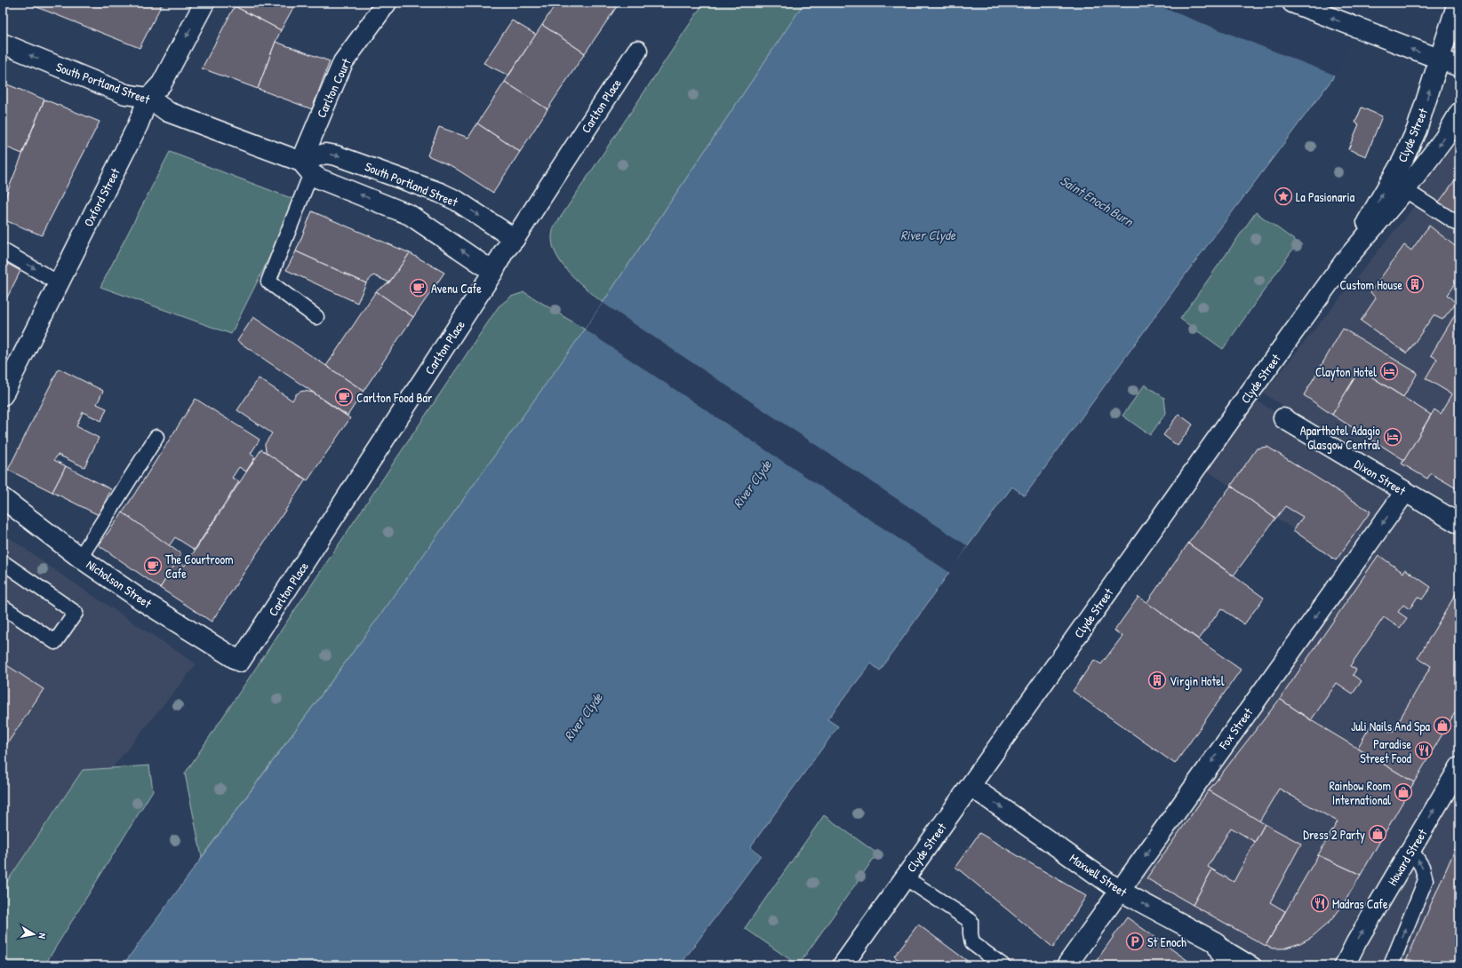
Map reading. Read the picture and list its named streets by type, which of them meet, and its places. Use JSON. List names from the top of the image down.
{
  "streets": {
    "street": [
      "South Portland Street",
      "Carlton Court",
      "Carlton Place",
      "Clyde Street",
      "Oxford Street",
      "Dixon Street",
      "Nicholson Street",
      "Fox Street",
      "Howard Street",
      "Maxwell Street"
    ]
  },
  "crossings": [
    ["South Portland Street", "Carlton Court"],
    ["South Portland Street", "Carlton Place"],
    ["South Portland Street", "Oxford Street"],
    ["Carlton Place", "Nicholson Street"],
    ["Clyde Street", "Maxwell Street"],
    ["Dixon Street", "Fox Street"],
    ["Fox Street", "Maxwell Street"]
  ],
  "one_way": ["Fox Street", "Howard Street", "Maxwell Street"],
  "water": ["Saint Enoch Burn", "River Clyde"],
  "places": {
    "place": ["La Pasionaria"],
    "building": ["Custom House", "Virgin Hotel"],
    "cafe": ["Avenu Cafe", "Carlton Food Bar", "The Courtroom Cafe"],
    "hotel": ["Clayton Hotel", "Aparthotel Adagio Glasgow Central"],
    "shop": ["Juli Nails And Spa", "Rainbow Room International", "Dress 2 Party"],
    "restaurant": ["Paradise Street Food", "Madras Cafe"],
    "parking": ["St Enoch"]
  },
  "north": "right"
}
